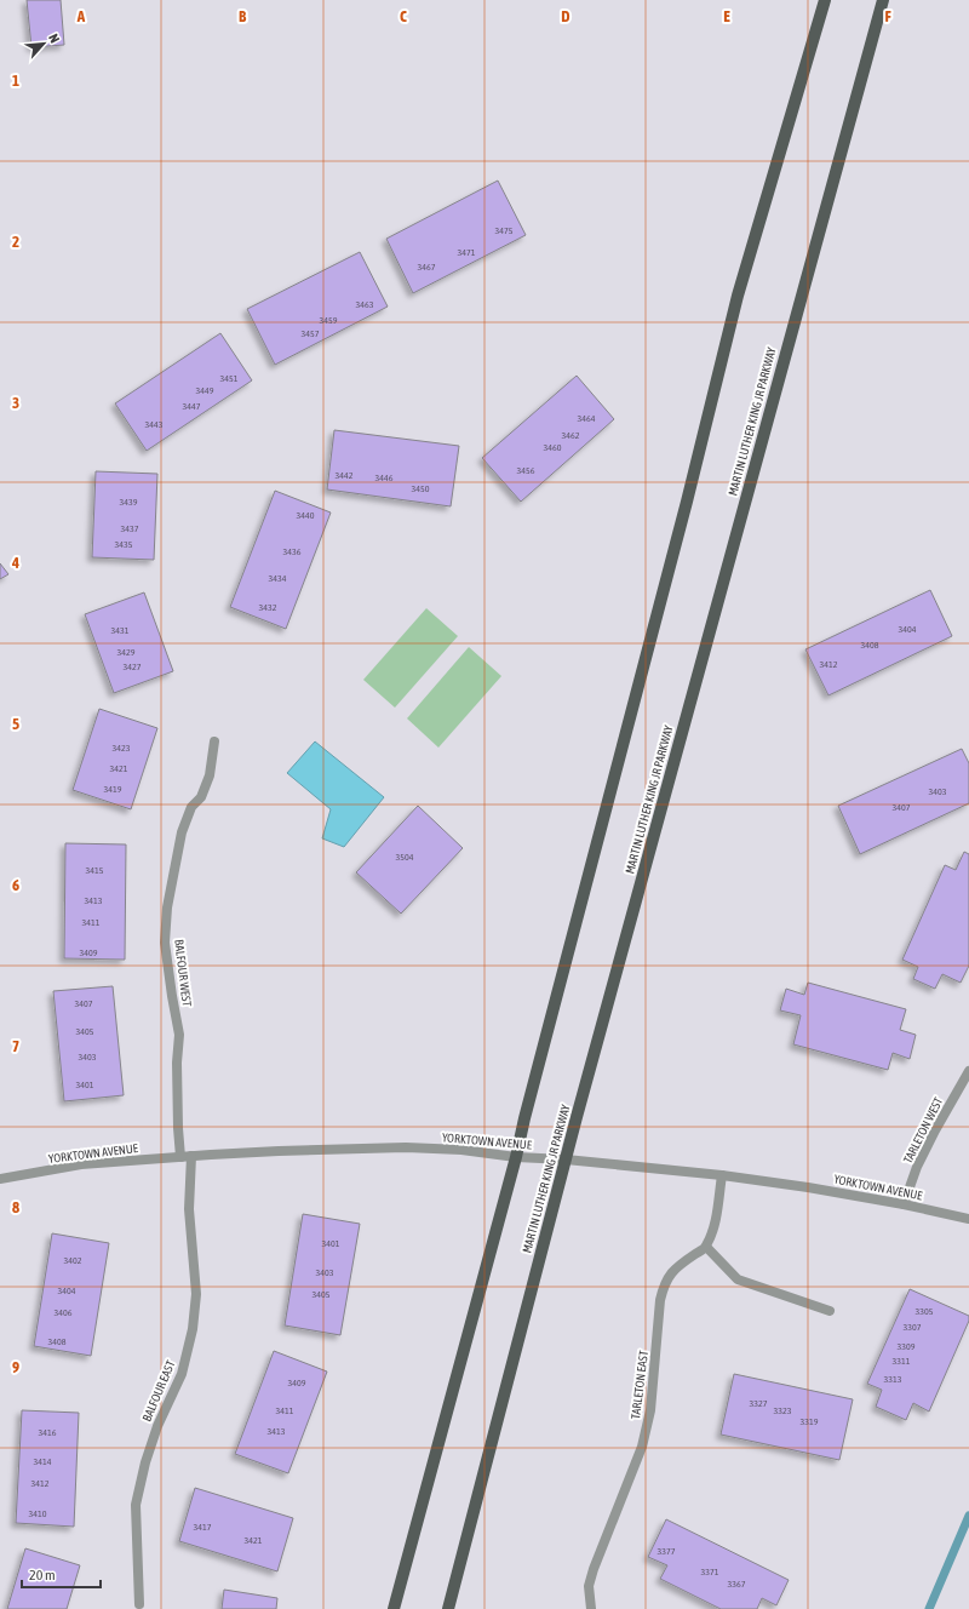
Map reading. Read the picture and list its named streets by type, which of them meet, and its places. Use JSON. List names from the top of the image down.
{
  "streets": {
    "main road": ["MARTIN LUTHER KING JR PARKWAY"],
    "street": [
      "BALFOUR WEST",
      "TARLETON WEST",
      "YORKTOWN AVENUE",
      "TARLETON EAST",
      "BALFOUR EAST"
    ]
  },
  "crossings": [
    ["MARTIN LUTHER KING JR PARKWAY", "YORKTOWN AVENUE"],
    ["BALFOUR WEST", "YORKTOWN AVENUE"],
    ["TARLETON WEST", "YORKTOWN AVENUE"],
    ["YORKTOWN AVENUE", "BALFOUR EAST"]
  ],
  "house_numbers": [
    "3475",
    "3471",
    "3467",
    "3463",
    "3459",
    "3457",
    "3451",
    "3449",
    "3447",
    "3464",
    "3443",
    "3462",
    "3460",
    "3456",
    "3442",
    "3446",
    "3450",
    "3439",
    "3440",
    "3437",
    "3435",
    "3436",
    "3434",
    "3432",
    "3404",
    "3431",
    "3408",
    "3429",
    "3412",
    "3427",
    "3423",
    "3421",
    "3419",
    "3403",
    "3407",
    "3504",
    "3415",
    "3413",
    "3411",
    "3409",
    "3407",
    "3405",
    "3403",
    "3401",
    "3401",
    "3402",
    "3403",
    "3404",
    "3405",
    "3305",
    "3406",
    "3307",
    "3408",
    "3309",
    "3311",
    "3313",
    "3409",
    "3327",
    "3411",
    "3323",
    "3319",
    "3413",
    "3416",
    "3414",
    "3412",
    "3410",
    "3417",
    "3421",
    "3377",
    "3371",
    "3367"
  ],
  "scale_bar": "20 m",
  "north": "top right",
  "grid": {
    "columns": [
      "A",
      "B",
      "C",
      "D",
      "E",
      "F"
    ],
    "rows": [
      "1",
      "2",
      "3",
      "4",
      "5",
      "6",
      "7",
      "8",
      "9"
    ]
  }
}
